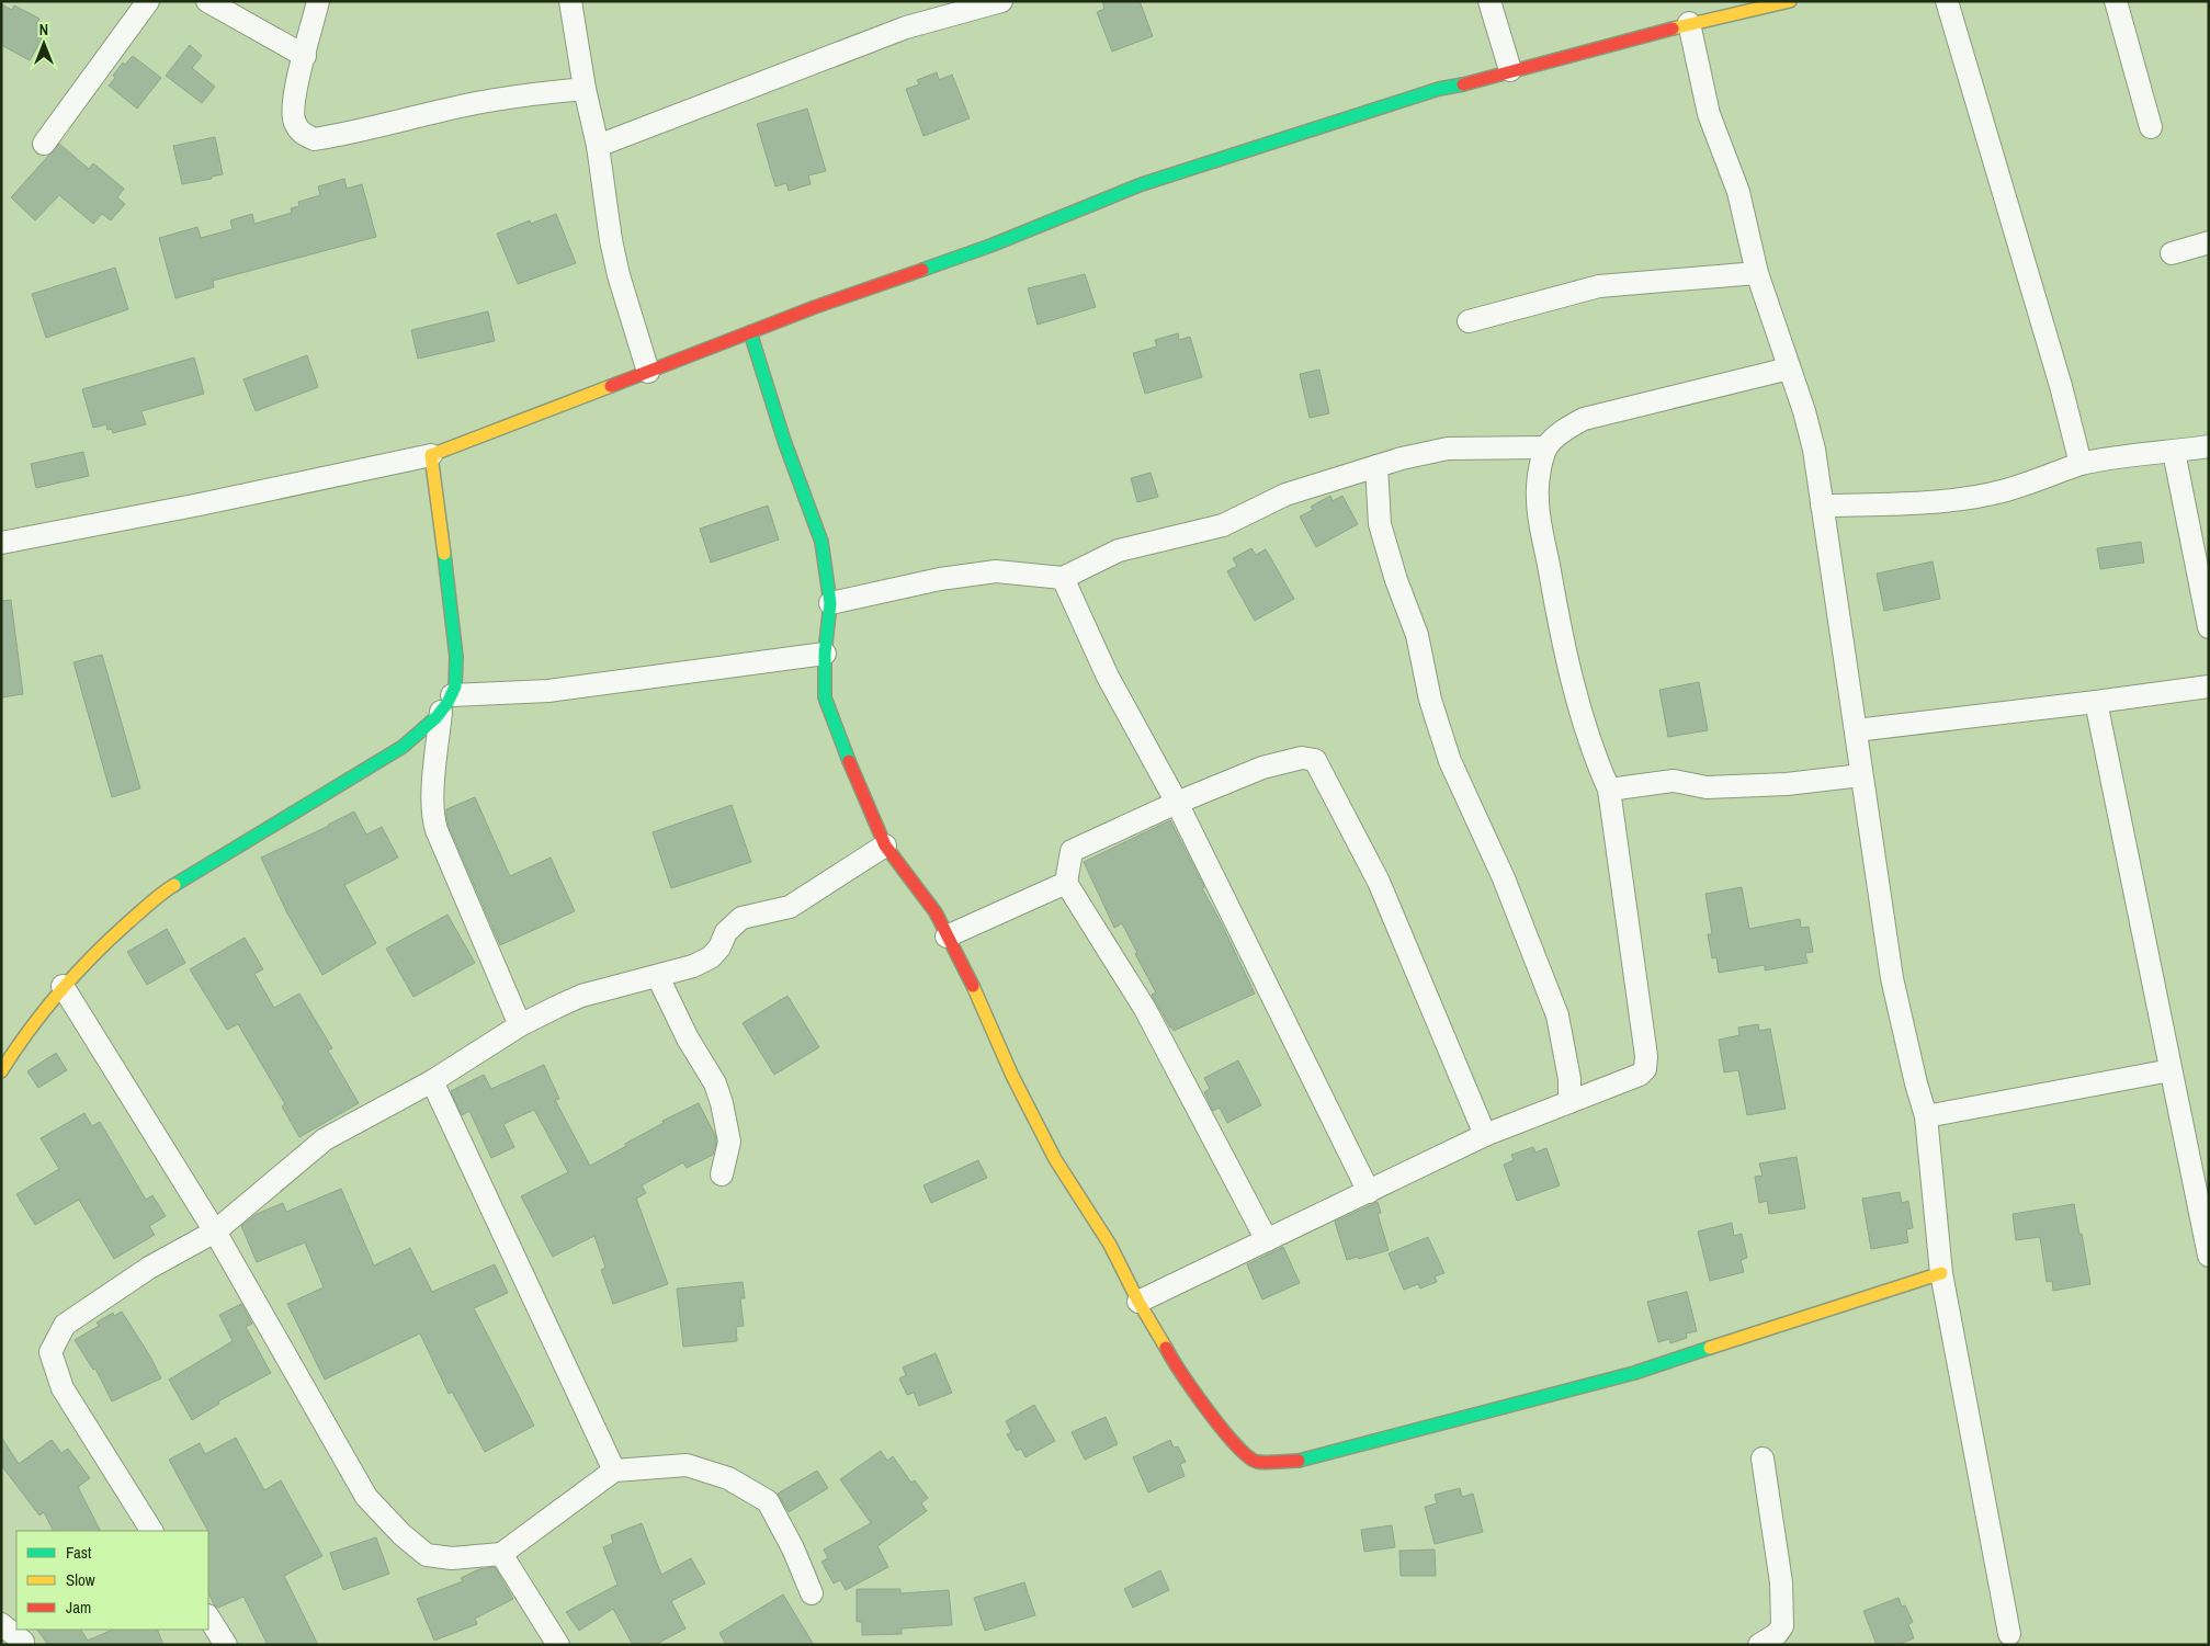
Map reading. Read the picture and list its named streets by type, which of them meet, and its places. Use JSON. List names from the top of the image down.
{
  "legend": ["Fast", "Slow", "Jam"],
  "north": "top"
}
